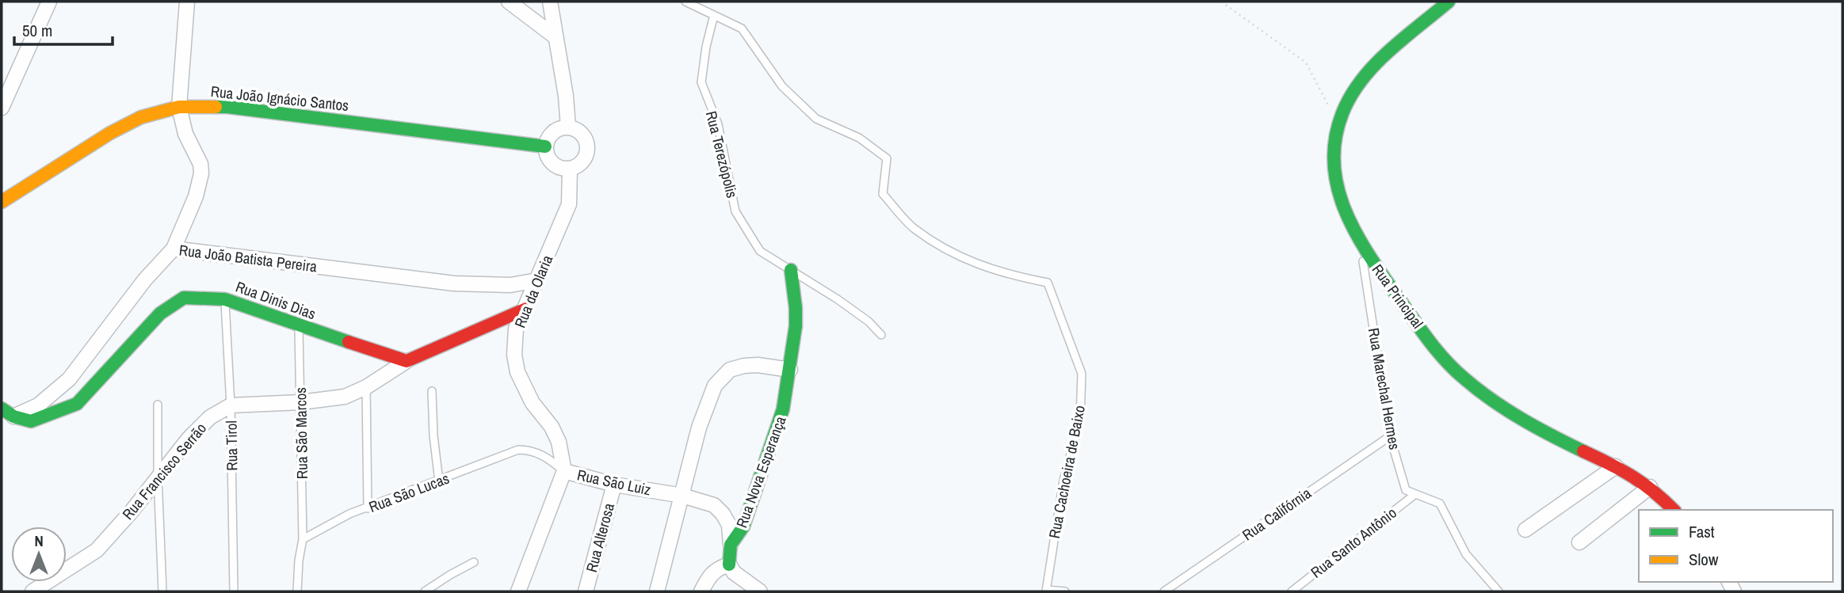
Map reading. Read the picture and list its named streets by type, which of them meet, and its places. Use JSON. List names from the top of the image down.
{
  "streets": {
    "street": [
      "Rua João Ignácio Santos",
      "Rua João Batista Pereira",
      "Rua da Olaria",
      "Rua Principal",
      "Rua Dinis Dias",
      "Rua Francisco Serrão",
      "Rua Nova Esperança",
      "Rua São Luiz",
      "Rua Alterosa"
    ],
    "lane": [
      "Rua Terezópolis",
      "Rua Marechal Hermes",
      "Rua São Marcos",
      "Rua Tirol",
      "Rua Cachoeira de Baixo",
      "Rua São Lucas",
      "Rua Califórnia",
      "Rua Santo Antônio"
    ]
  },
  "crossings": [
    ["Rua João Ignácio Santos", "Rua da Olaria"],
    ["Rua Terezópolis", "Rua Nova Esperança"],
    ["Rua Terezópolis", "Rua Cachoeira de Baixo"],
    ["Rua João Batista Pereira", "Rua da Olaria"],
    ["Rua João Batista Pereira", "Rua Dinis Dias"],
    ["Rua da Olaria", "Rua São Luiz"],
    ["Rua da Olaria", "Rua São Lucas"],
    ["Rua Principal", "Rua Marechal Hermes"],
    ["Rua Dinis Dias", "Rua São Marcos"],
    ["Rua Dinis Dias", "Rua Tirol"],
    ["Rua Dinis Dias", "Rua Francisco Serrão"],
    ["Rua Marechal Hermes", "Rua Califórnia"],
    ["Rua Marechal Hermes", "Rua Santo Antônio"],
    ["Rua São Marcos", "Rua Francisco Serrão"],
    ["Rua São Marcos", "Rua São Lucas"],
    ["Rua Tirol", "Rua Francisco Serrão"],
    ["Rua Nova Esperança", "Rua São Luiz"],
    ["Rua São Luiz", "Rua São Lucas"],
    ["Rua São Luiz", "Rua Alterosa"]
  ],
  "legend": ["Fast", "Slow"],
  "scale_bar": "50 m",
  "north": "top"
}
